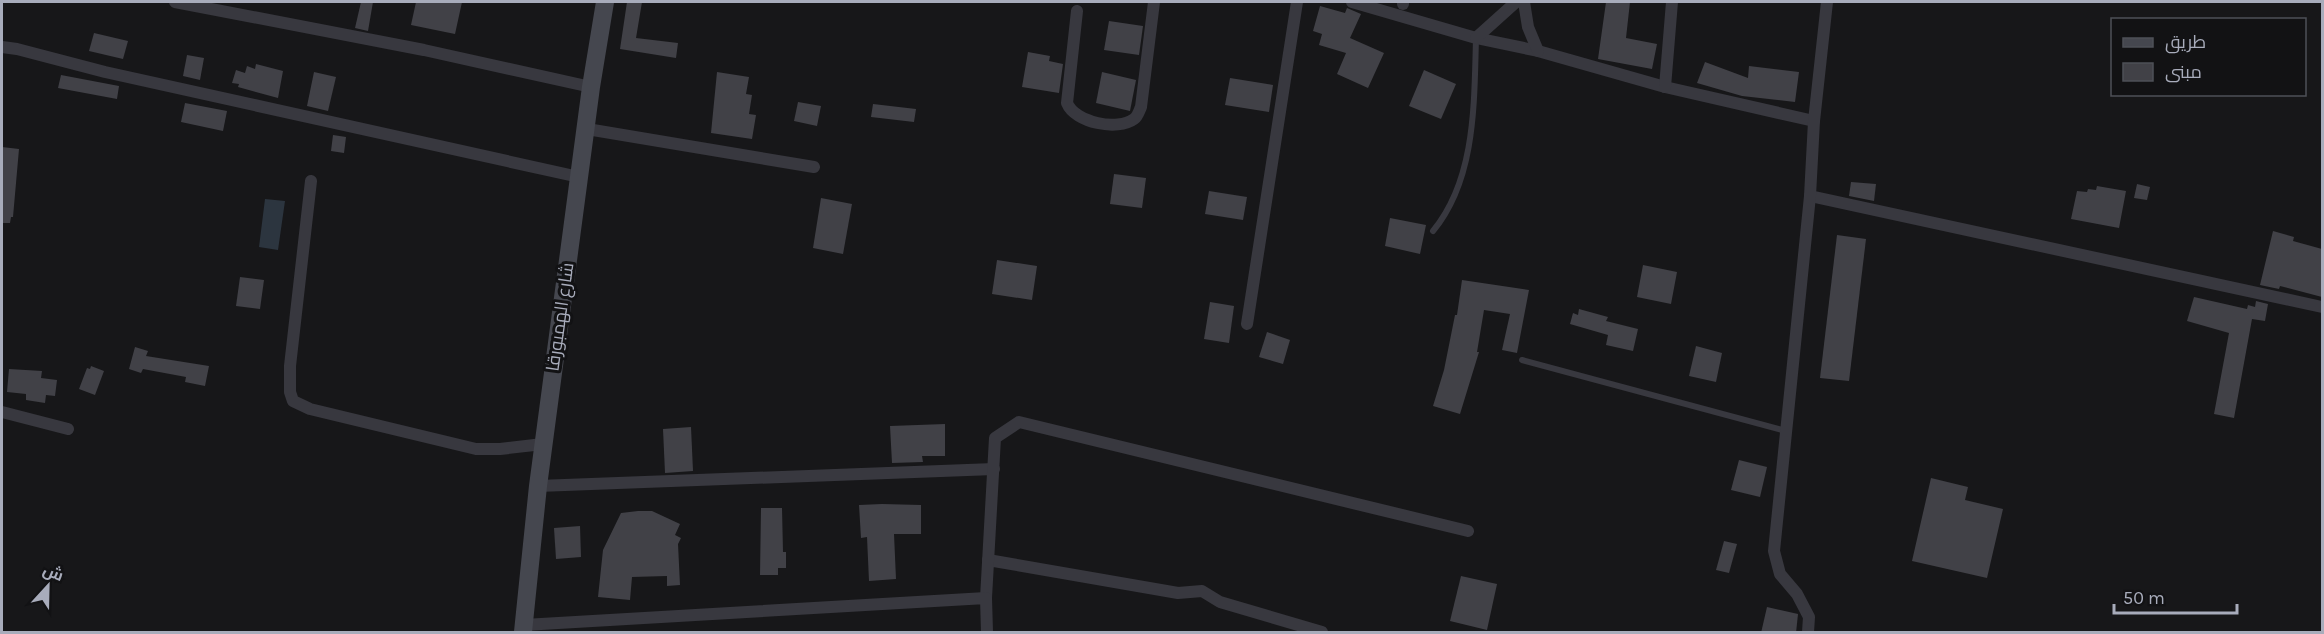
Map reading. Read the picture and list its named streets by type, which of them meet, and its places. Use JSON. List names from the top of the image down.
{
  "streets": {
    "street": ["شارع الهمبورقا"]
  },
  "legend": ["طريق", "مبنى"],
  "scale_bar": "50 m",
  "north": "top"
}
